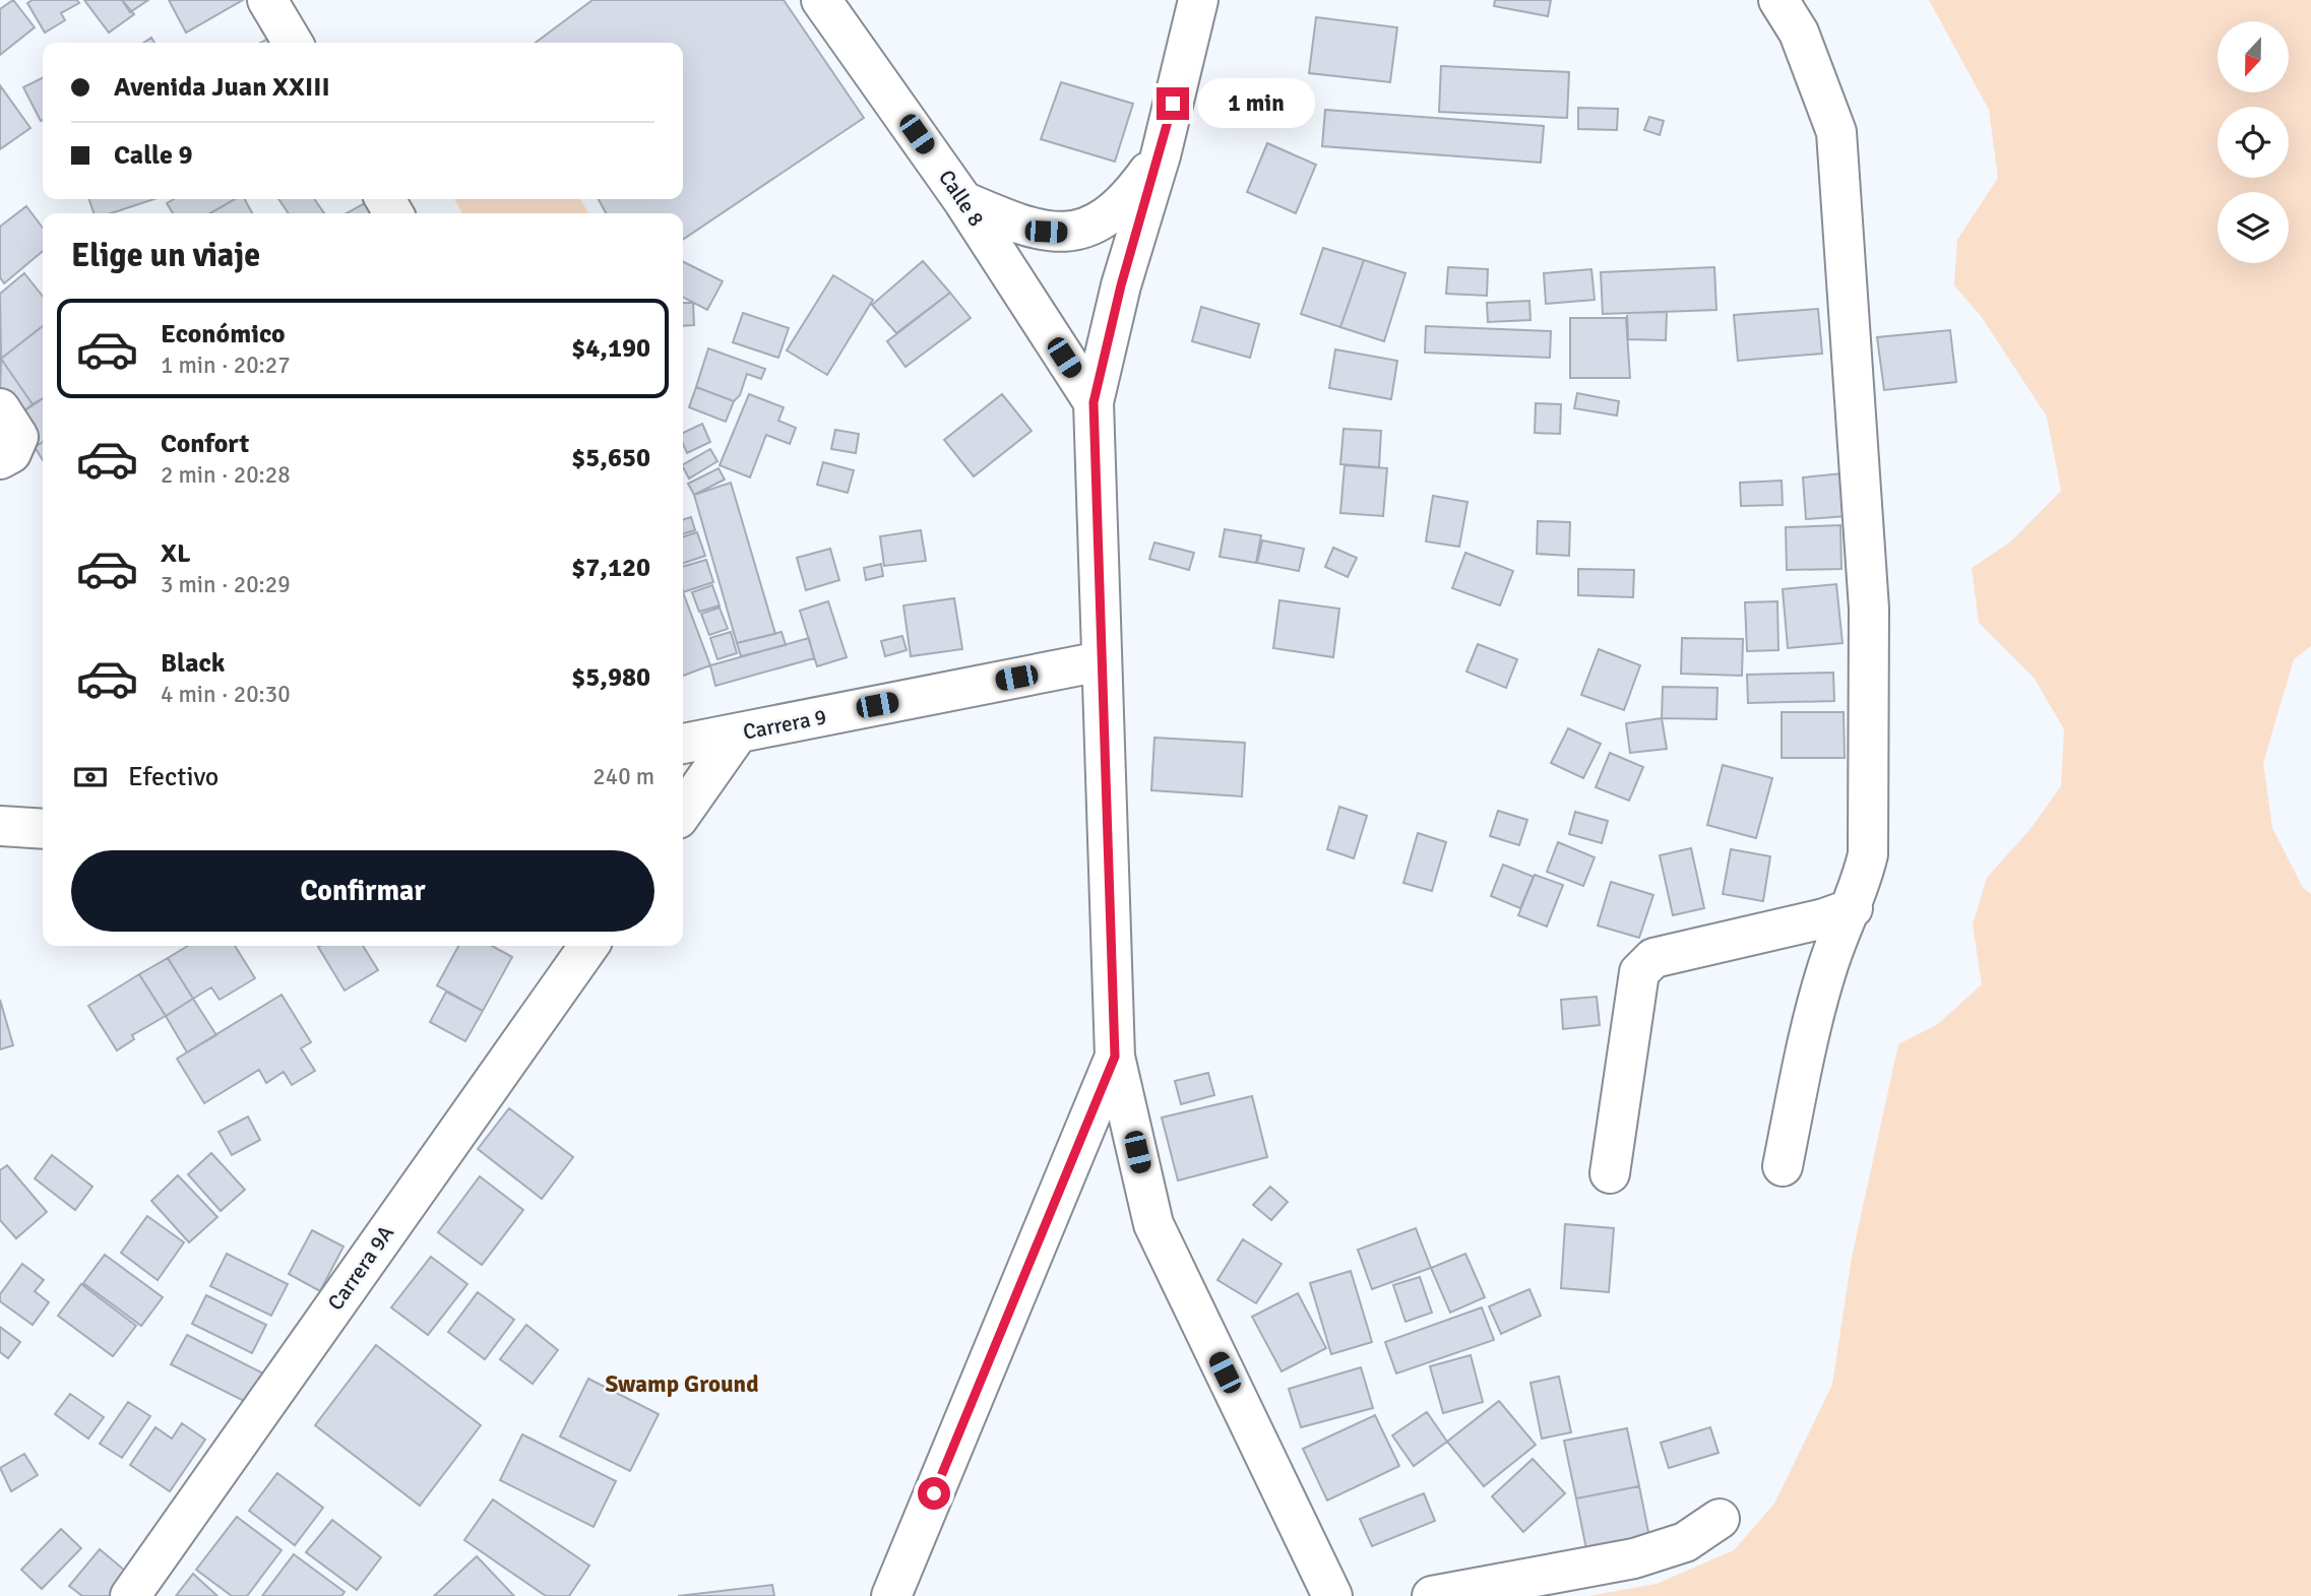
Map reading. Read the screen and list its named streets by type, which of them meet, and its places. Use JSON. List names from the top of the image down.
{
  "streets": {
    "street": ["Calle 8", "Carrera 9", "Carrera 9A"]
  },
  "districts": ["Swamp Ground"],
  "north": "bottom",
  "page": {
    "banner": ["Avenida Juan XXIII", "Calle 9"],
    "bubble": "1 min",
    "heading": "Elige un viaje",
    "list": [
      {
        "name": "Económico",
        "note": "1 min · 20:27",
        "value": "$4,190"
      },
      {
        "name": "Confort",
        "note": "2 min · 20:28",
        "value": "$5,650"
      },
      {
        "name": "XL",
        "note": "3 min · 20:29",
        "value": "$7,120"
      },
      {
        "name": "Black",
        "note": "4 min · 20:30",
        "value": "$5,980"
      }
    ],
    "pay": ["Efectivo", "240 m"],
    "buttons": "Confirmar"
  }
}
